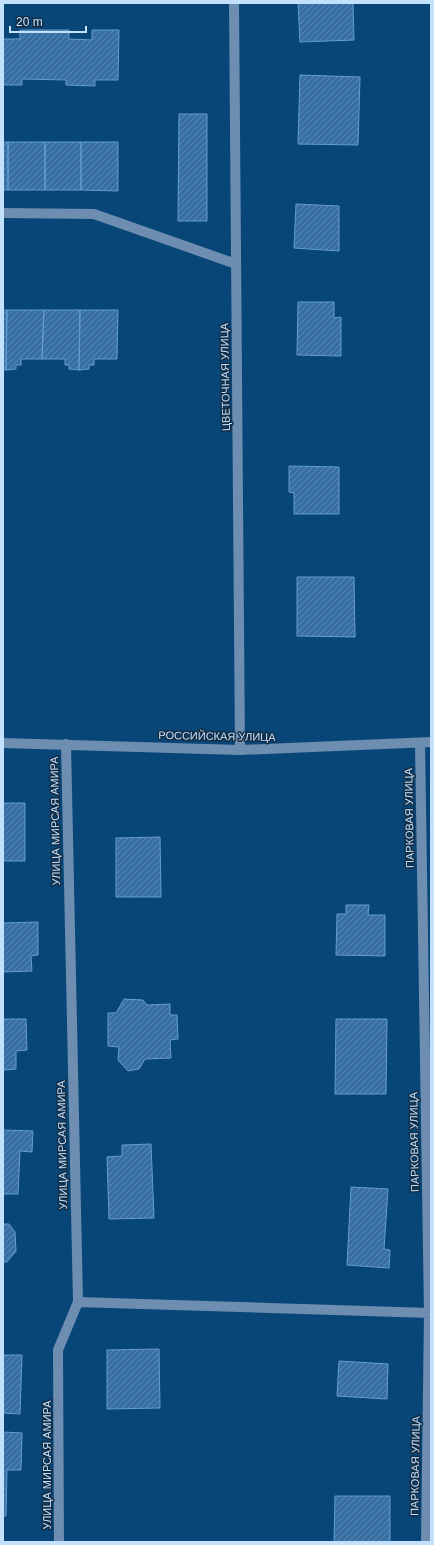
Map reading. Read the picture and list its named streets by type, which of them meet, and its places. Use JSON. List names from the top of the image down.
{
  "streets": {
    "street": [
      "ЦВЕТОЧНАЯ УЛИЦА",
      "РОССИЙСКАЯ УЛИЦА",
      "ПАРКОВАЯ УЛИЦА",
      "УЛИЦА МИРСАЯ АМИРА"
    ]
  },
  "crossings": [
    ["ЦВЕТОЧНАЯ УЛИЦА", "РОССИЙСКАЯ УЛИЦА"],
    ["РОССИЙСКАЯ УЛИЦА", "ПАРКОВАЯ УЛИЦА"],
    ["РОССИЙСКАЯ УЛИЦА", "УЛИЦА МИРСАЯ АМИРА"]
  ],
  "scale_bar": "20 m"
}
